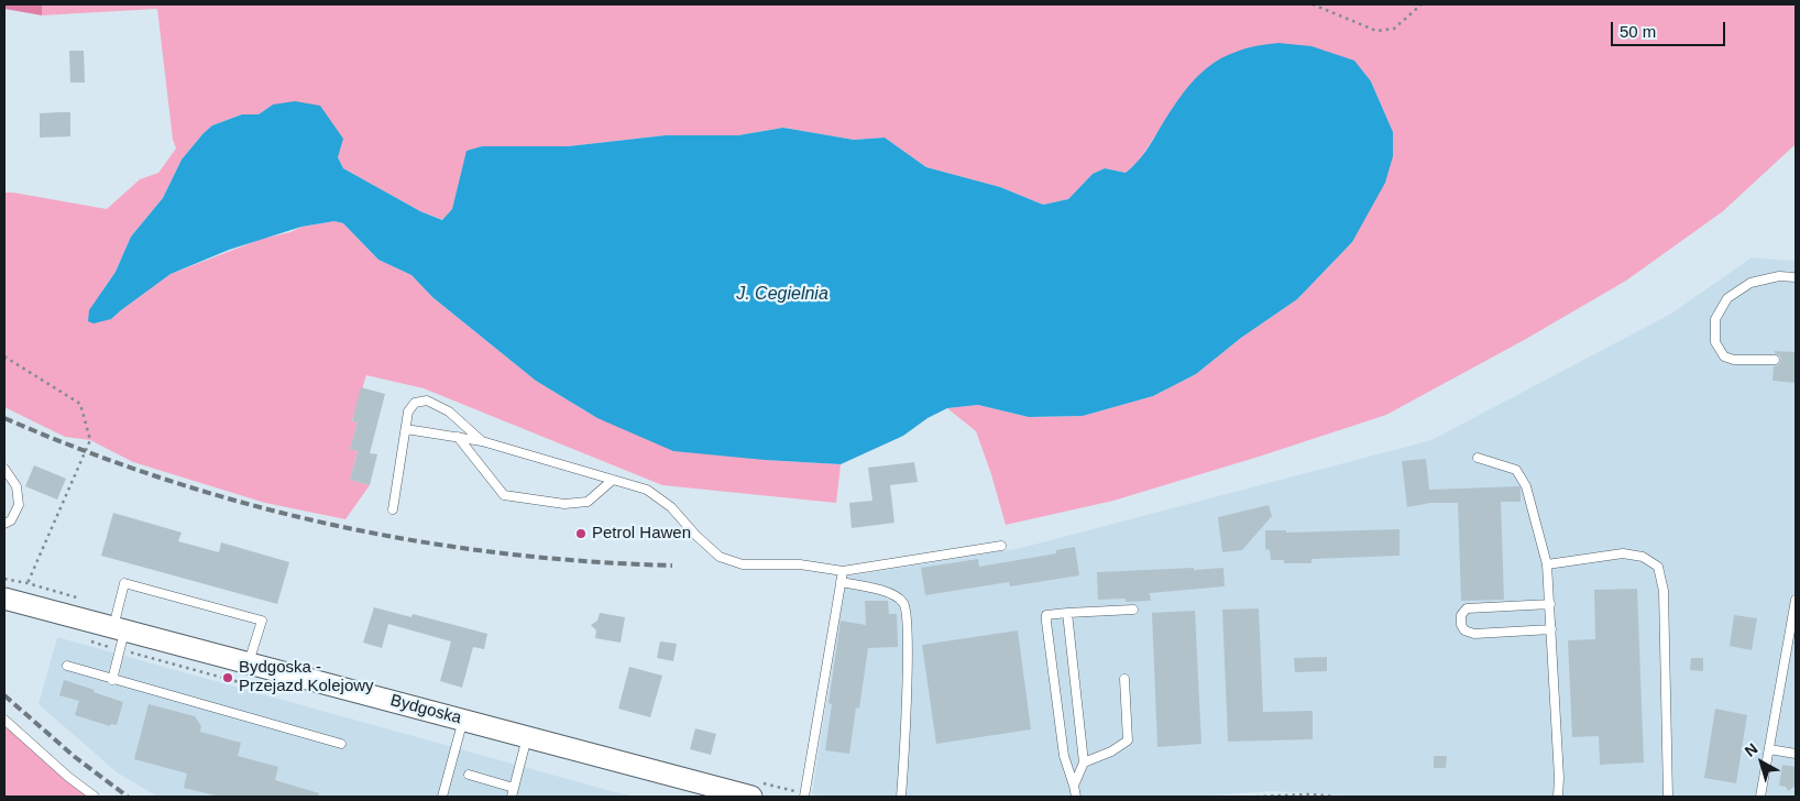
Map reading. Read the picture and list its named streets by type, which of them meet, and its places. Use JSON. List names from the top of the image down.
{
  "streets": {
    "street": ["Bydgoska"]
  },
  "water": ["J. Cegielnia"],
  "places": ["Petrol Hawen", "Bydgoska - Przejazd Kolejowy"],
  "scale_bar": "50 m",
  "north": "top left"
}
